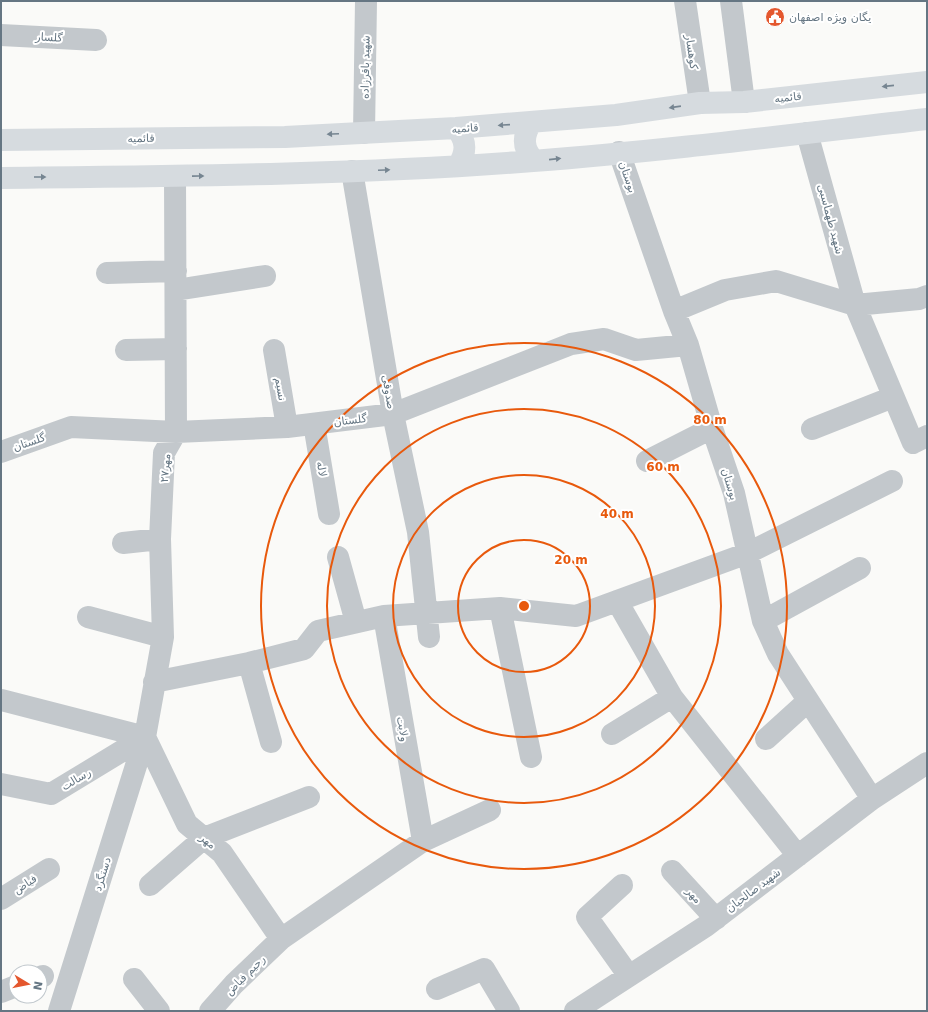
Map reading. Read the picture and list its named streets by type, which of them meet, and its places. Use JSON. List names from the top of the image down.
{
  "streets": {
    "main road": ["قائمیه"],
    "street": [
      "گلسار",
      "کوهسار",
      "شهید باقرزاده",
      "بوستان",
      "شهید طهماسبی",
      "نسیم",
      "صدوقی",
      "گلستان",
      "مهر۲۷",
      "لاله",
      "ولایت",
      "رسالت",
      "مهر",
      "دستگرد",
      "فیاض",
      "شهید صالحیان",
      "رحیم فیاض"
    ]
  },
  "crossings": [
    ["کوهسار", "قائمیه"],
    ["شهید باقرزاده", "قائمیه"],
    ["بوستان", "گلستان"],
    ["بوستان", "شهید صالحیان"],
    ["نسیم", "گلستان"],
    ["صدوقی", "گلستان"],
    ["گلستان", "مهر۲۷"],
    ["گلستان", "لاله"],
    ["مهر۲۷", "رسالت"],
    ["مهر۲۷", "مهر"],
    ["مهر۲۷", "دستگرد"],
    ["رسالت", "مهر"],
    ["رسالت", "دستگرد"],
    ["مهر", "دستگرد"],
    ["مهر", "شهید صالحیان"],
    ["مهر", "رحیم فیاض"]
  ],
  "places": {
    "public building": ["یگان ویژه اصفهان"]
  },
  "north": "right",
  "rings": [
    "80 m",
    "60 m",
    "40 m",
    "20 m"
  ]
}
